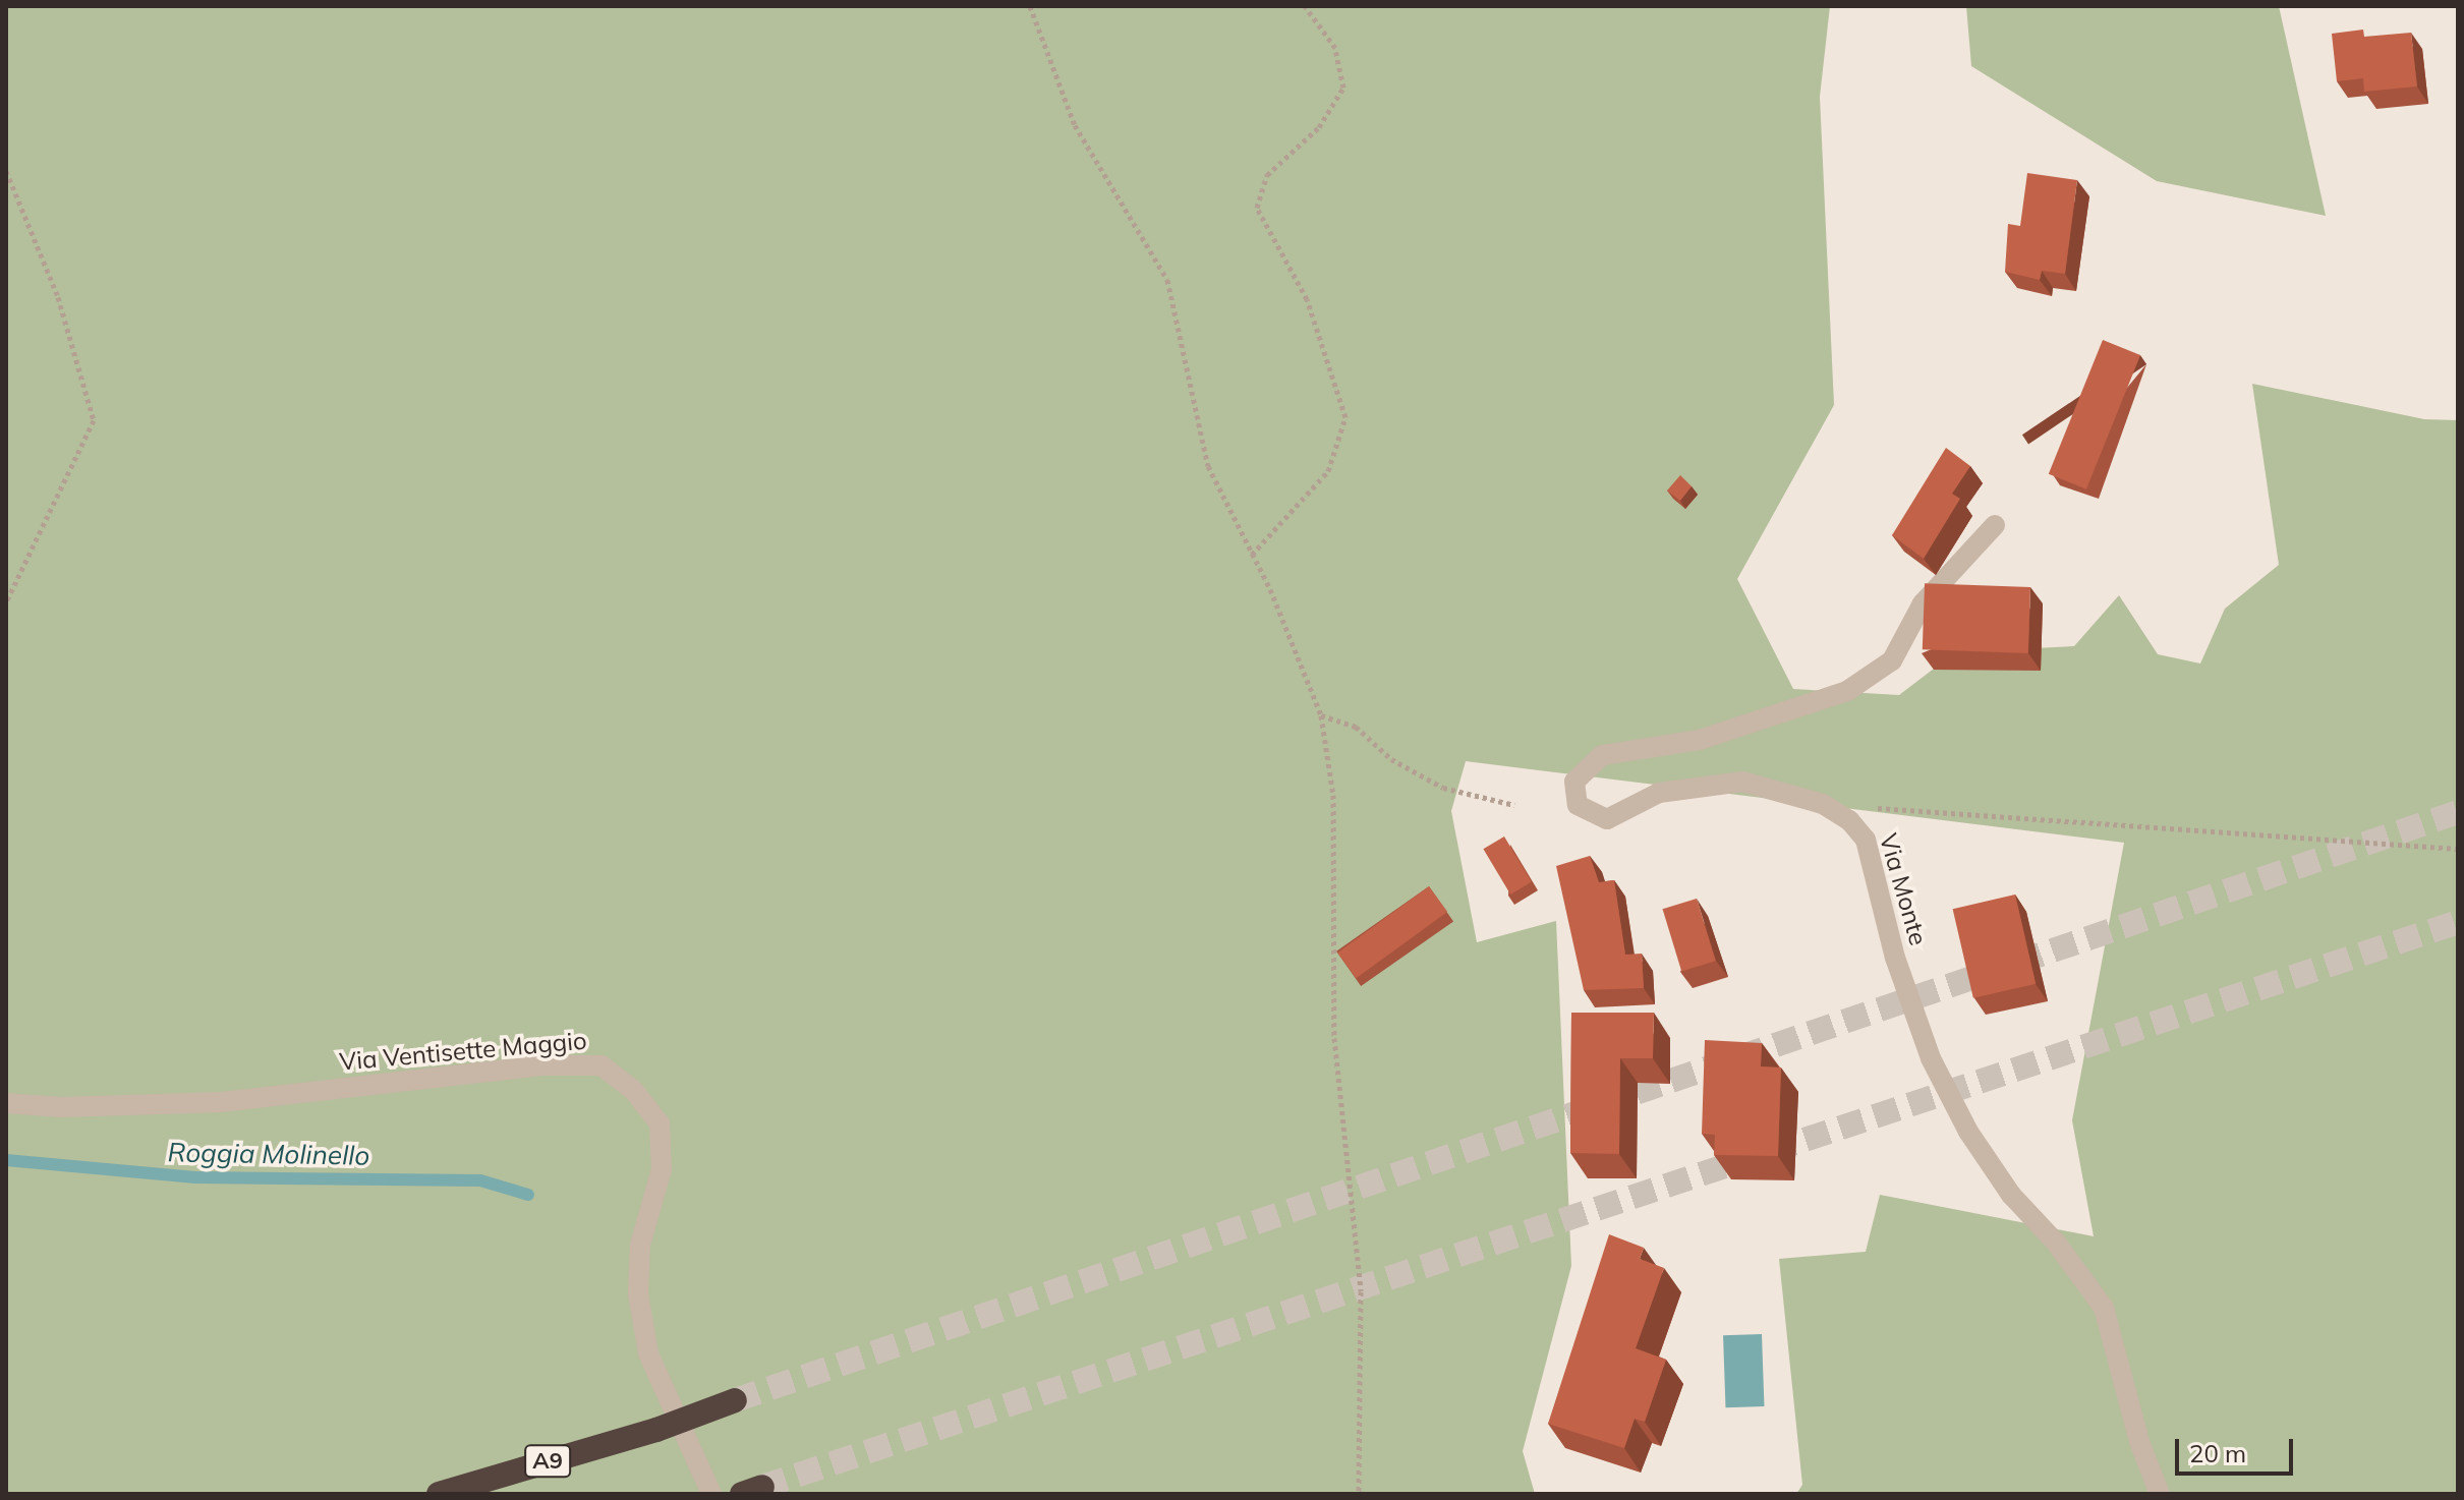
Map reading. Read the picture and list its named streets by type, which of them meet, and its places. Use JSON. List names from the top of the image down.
{
  "streets": {
    "highway": ["A9"],
    "street": ["Via Monte", "Via Ventisette Maggio"]
  },
  "water": ["Roggia Molinello"],
  "scale_bar": "20 m"
}
